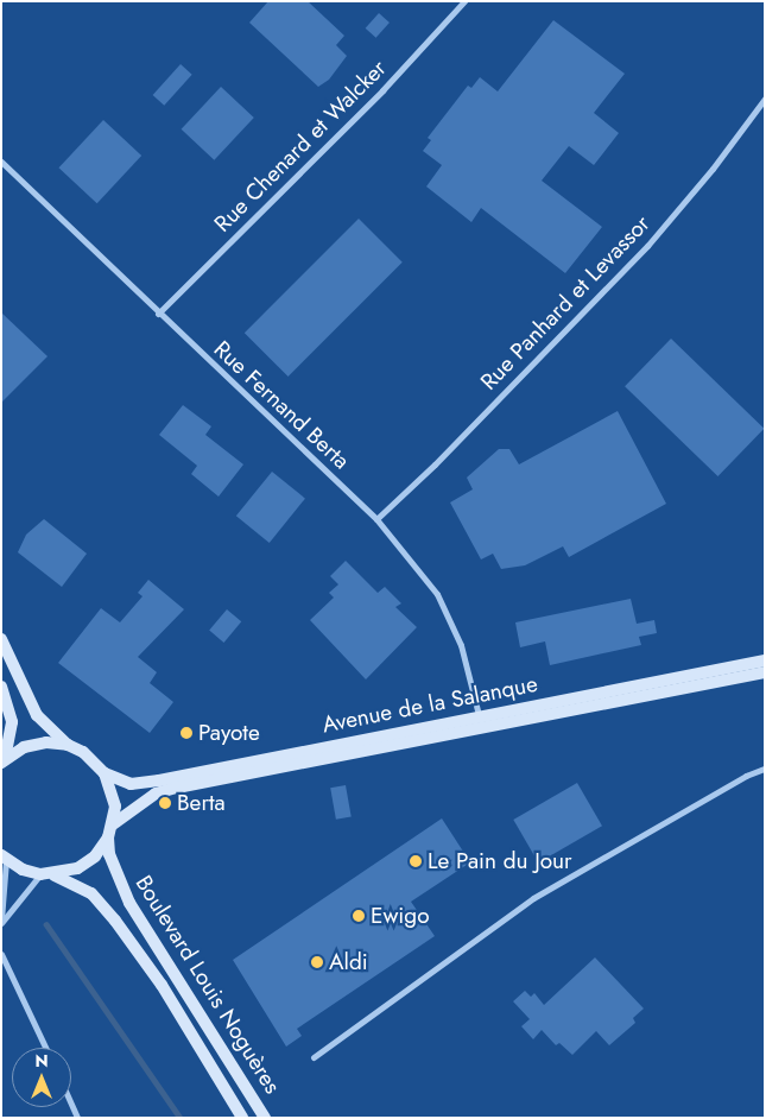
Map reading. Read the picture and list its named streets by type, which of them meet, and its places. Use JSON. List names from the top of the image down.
{
  "streets": {
    "main road": ["Avenue de la Salanque", "Boulevard Louis Noguères"],
    "street": ["Rue Chenard et Walcker", "Rue Panhard et Levassor", "Rue Fernand Berta"]
  },
  "crossings": [
    ["Rue Chenard et Walcker", "Rue Fernand Berta"],
    ["Rue Panhard et Levassor", "Rue Fernand Berta"],
    ["Rue Fernand Berta", "Avenue de la Salanque"]
  ],
  "places": [
    "Payote",
    "Berta",
    "Le Pain du Jour",
    "Ewigo",
    "Aldi"
  ],
  "north": "top"
}
